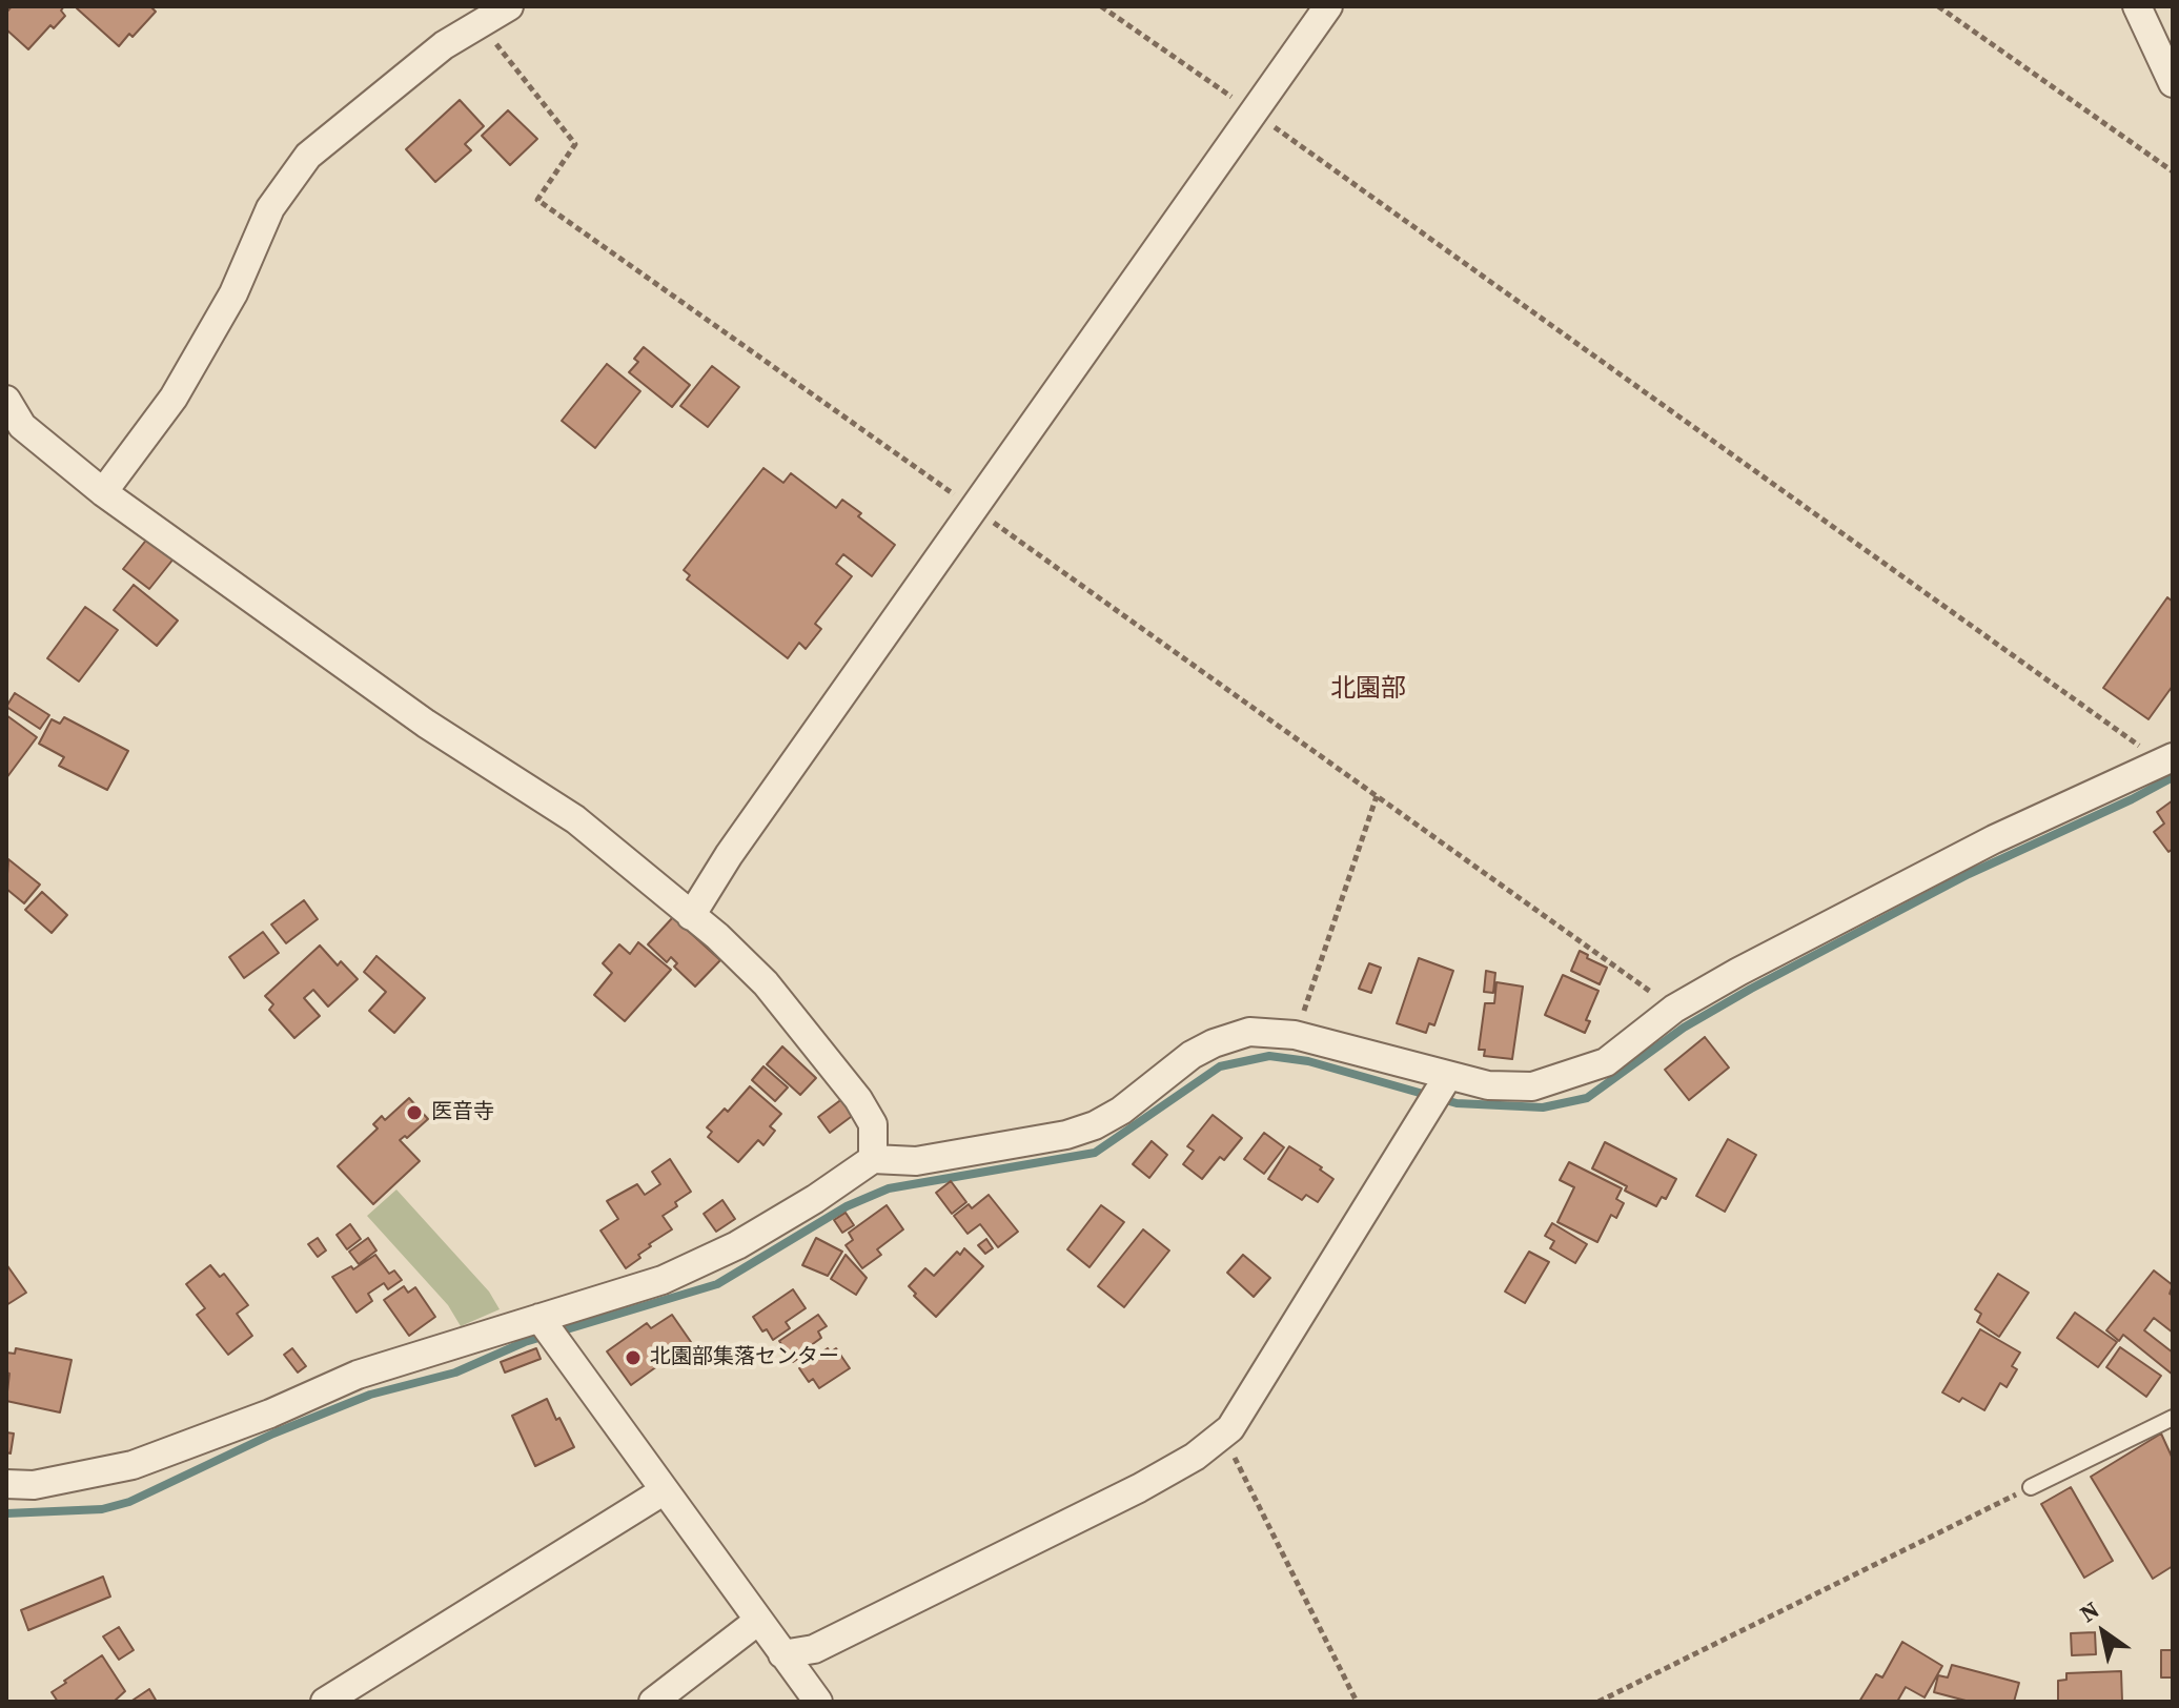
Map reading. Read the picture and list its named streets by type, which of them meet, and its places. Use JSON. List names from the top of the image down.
{
  "districts": ["北園部"],
  "places": ["医音寺", "北園部集落センター"],
  "north": "top left"
}
